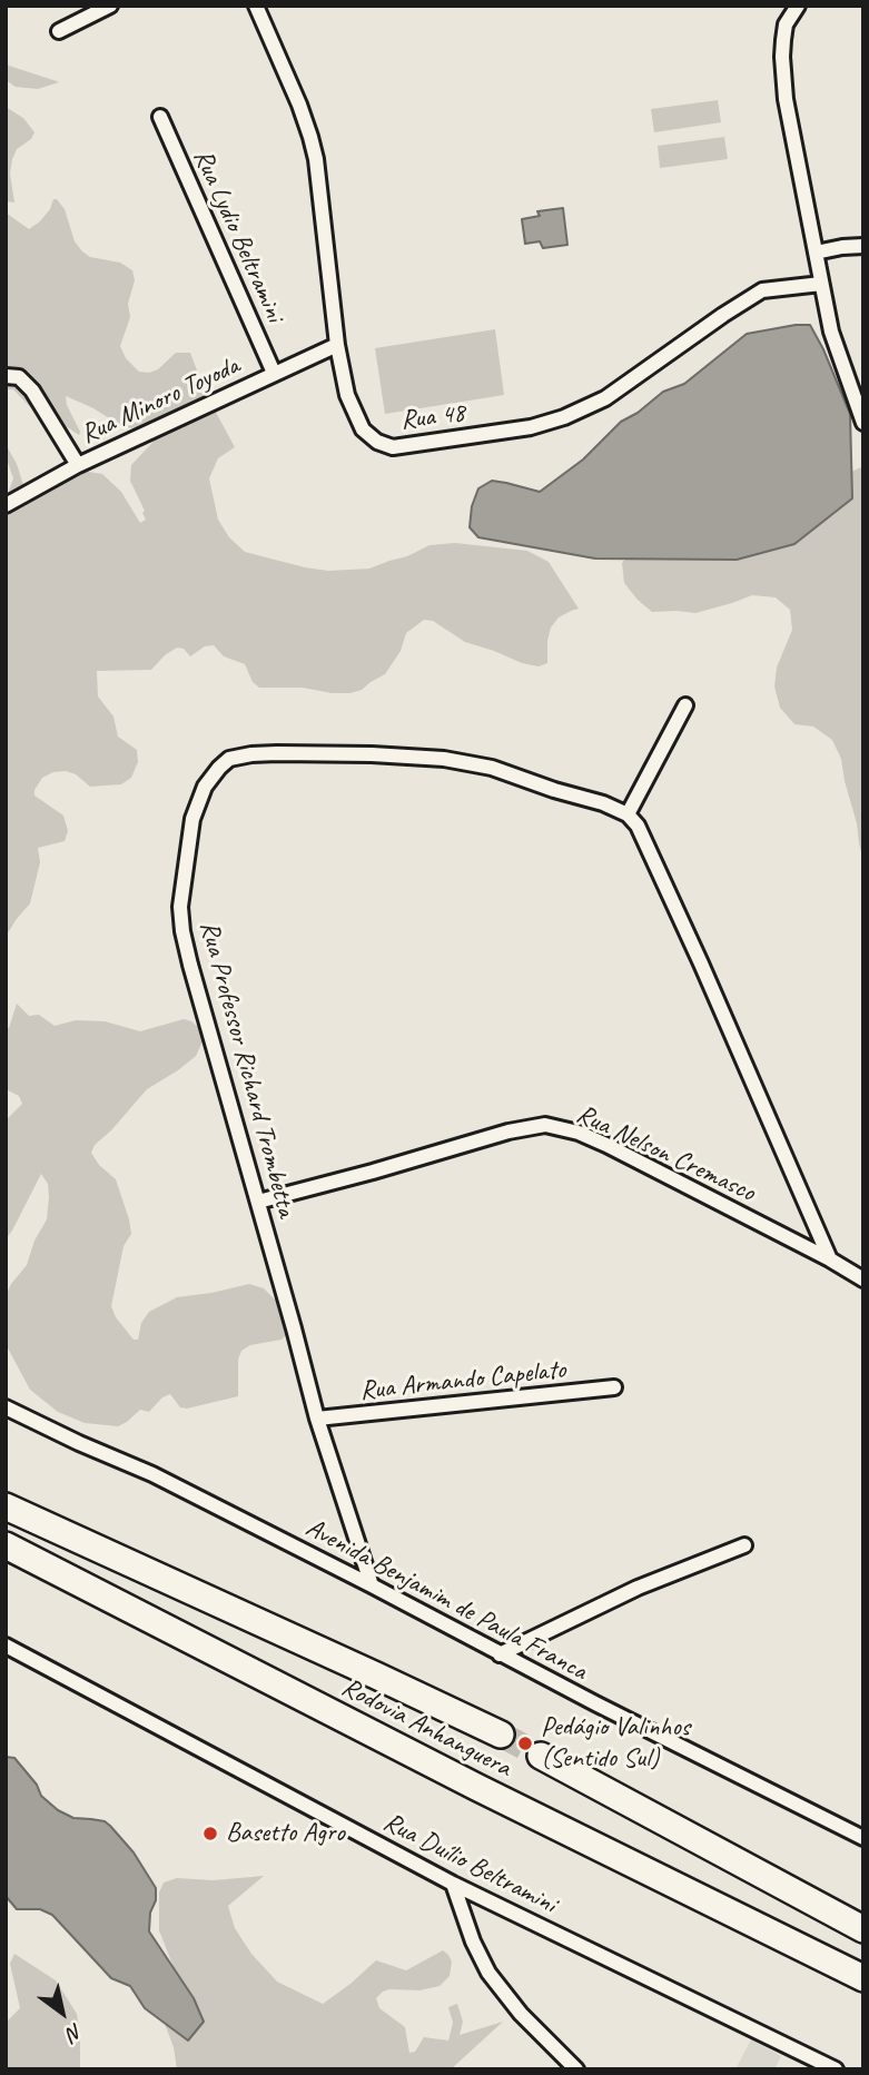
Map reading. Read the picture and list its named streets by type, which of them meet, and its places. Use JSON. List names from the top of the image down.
{
  "streets": {
    "highway": ["Rodovia Anhanguera"],
    "street": [
      "Rua Lydio Beltramini",
      "Rua Minoro Toyoda",
      "Rua 48",
      "Rua Professor Richard Trombetta",
      "Rua Nelson Cremasco",
      "Rua Armando Capelato",
      "Avenida Benjamim de Paula Franca",
      "Rua Duílio Beltramini"
    ]
  },
  "crossings": [
    ["Rua Lydio Beltramini", "Rua Minoro Toyoda"],
    ["Rua Minoro Toyoda", "Rua 48"],
    ["Rua Professor Richard Trombetta", "Rua Nelson Cremasco"],
    ["Rua Professor Richard Trombetta", "Rua Armando Capelato"],
    ["Rua Professor Richard Trombetta", "Avenida Benjamim de Paula Franca"]
  ],
  "places": ["Pedágio Valinhos (Sentido Sul)", "Basetto Agro"],
  "north": "bottom right"
}
